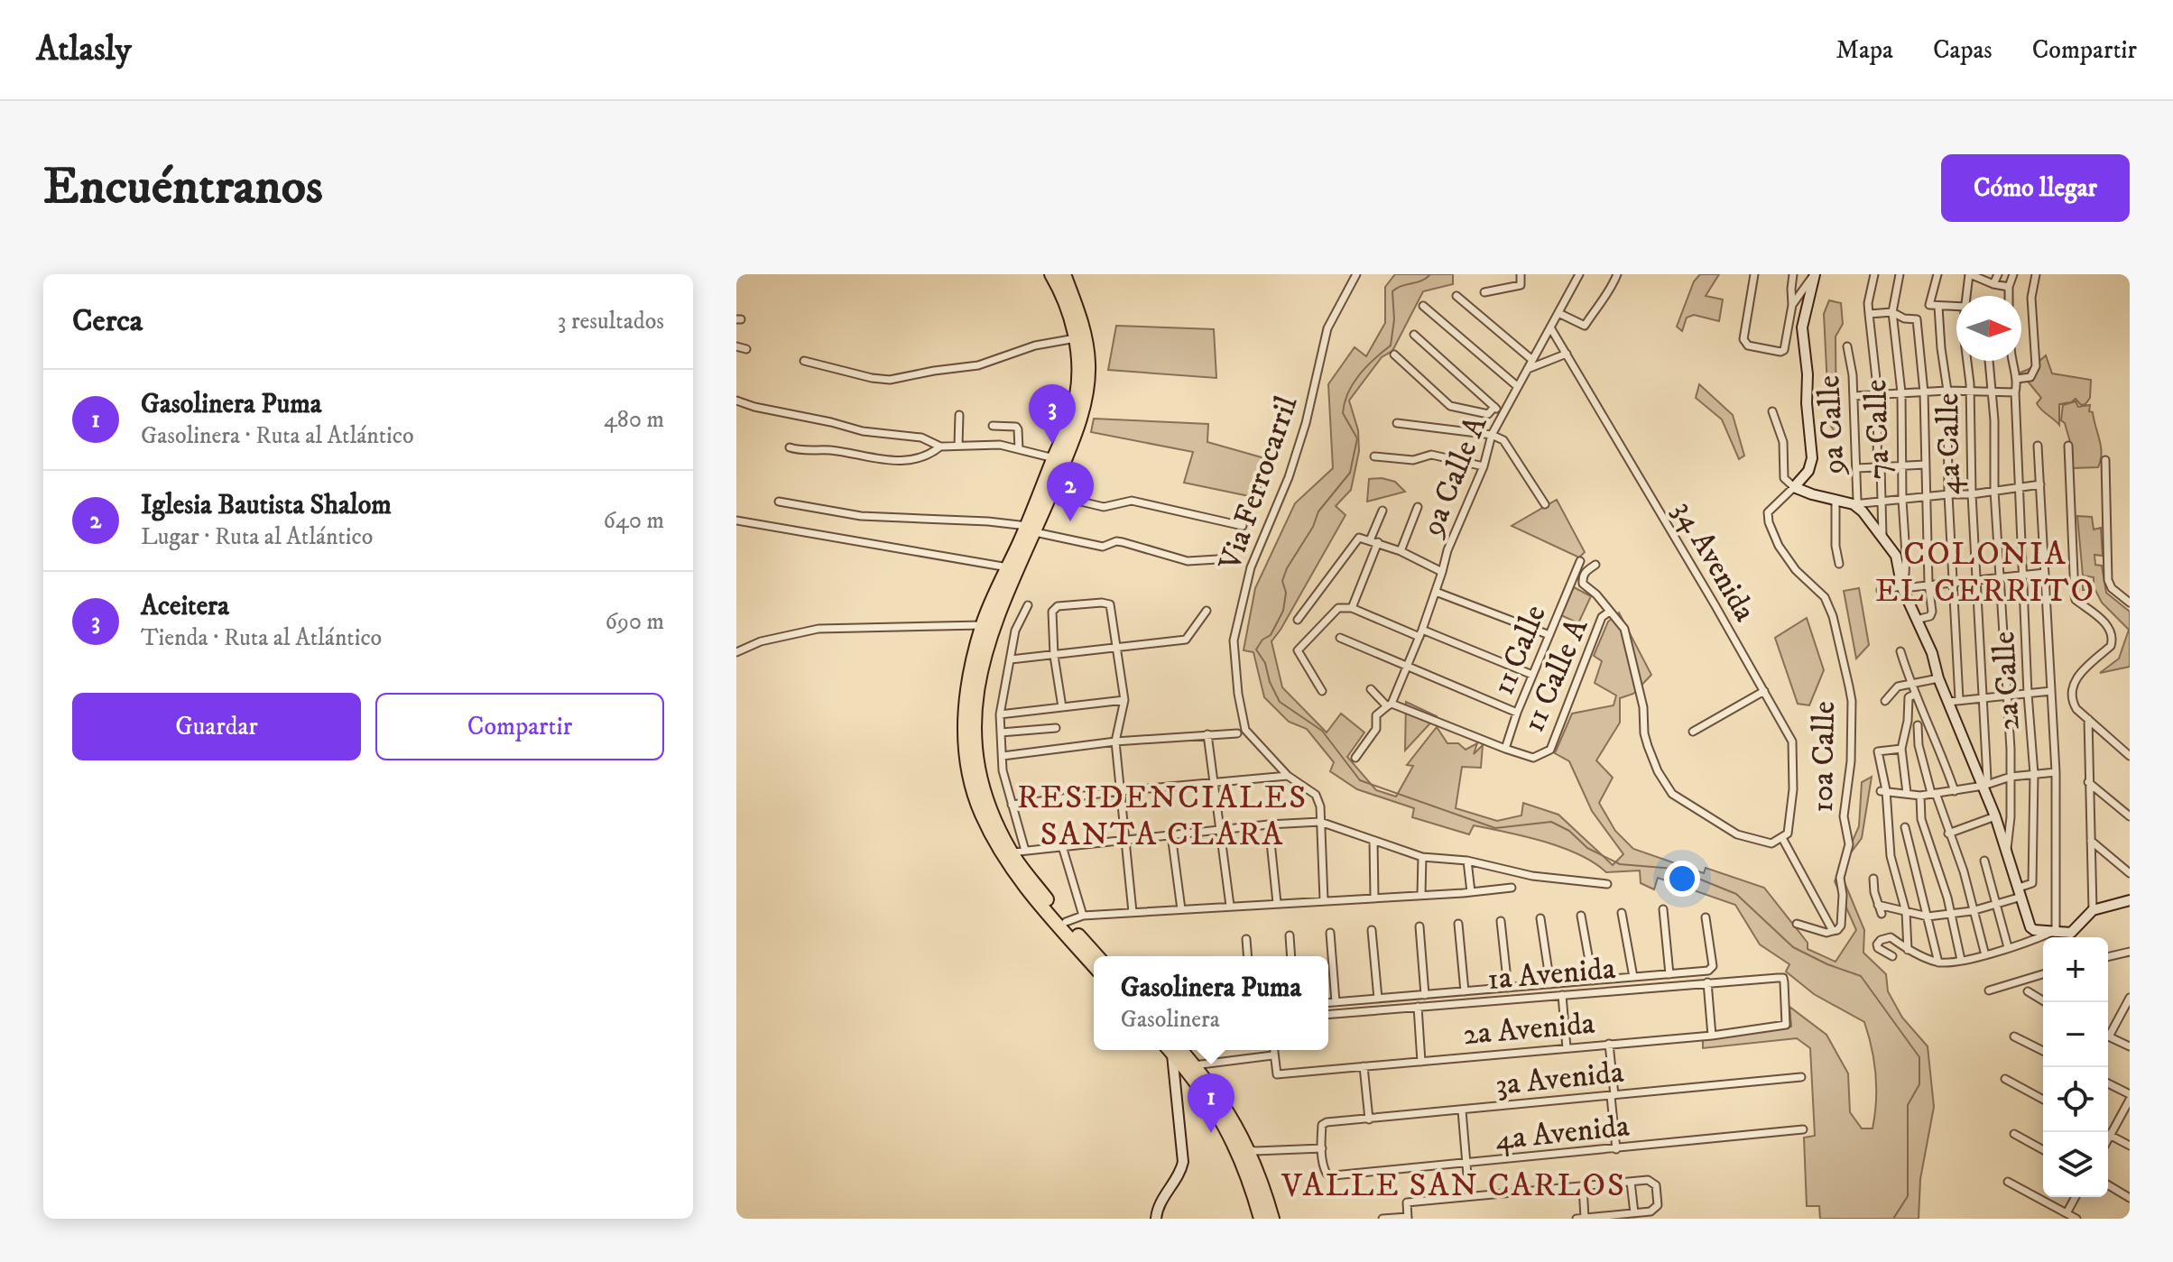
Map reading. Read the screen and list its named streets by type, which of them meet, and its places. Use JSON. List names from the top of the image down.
{
  "streets": {
    "street": [
      "9a Calle",
      "7a Calle",
      "4a Calle",
      "9a Calle A",
      "Via Ferrocarril",
      "34 Avenida",
      "11 Calle",
      "11 Calle A",
      "2a Calle",
      "10a Calle",
      "1a Avenida",
      "2a Avenida",
      "3a Avenida",
      "4a Avenida"
    ]
  },
  "crossings": [
    ["9a Calle A", "34 Avenida"],
    ["11 Calle", "11 Calle A"],
    ["1a Avenida", "2a Avenida"],
    ["3a Avenida", "4a Avenida"]
  ],
  "districts": ["COLONIA EL CERRITO", "RESIDENCIALES SANTA CLARA", "VALLE SAN CARLOS"],
  "north": "right",
  "page": {
    "header": "Atlasly",
    "nav": ["Mapa", "Capas", "Compartir"],
    "buttons": [
      "Cómo llegar",
      ["Guardar", "Compartir"]
    ],
    "title": "Encuéntranos",
    "heading": ["Cerca", "3 resultados"],
    "list": [
      {
        "mark": "1",
        "name": "Gasolinera Puma",
        "note": "Gasolinera · Ruta al Atlántico",
        "value": "480 m"
      },
      {
        "mark": "2",
        "name": "Iglesia Bautista Shalom",
        "note": "Lugar · Ruta al Atlántico",
        "value": "640 m"
      },
      {
        "mark": "3",
        "name": "Aceitera",
        "note": "Tienda · Ruta al Atlántico",
        "value": "690 m"
      }
    ],
    "pins": ["3", "2", "1"],
    "map_buttons": ["+", "−"],
    "popup": ["Gasolinera Puma", "Gasolinera"]
  }
}
